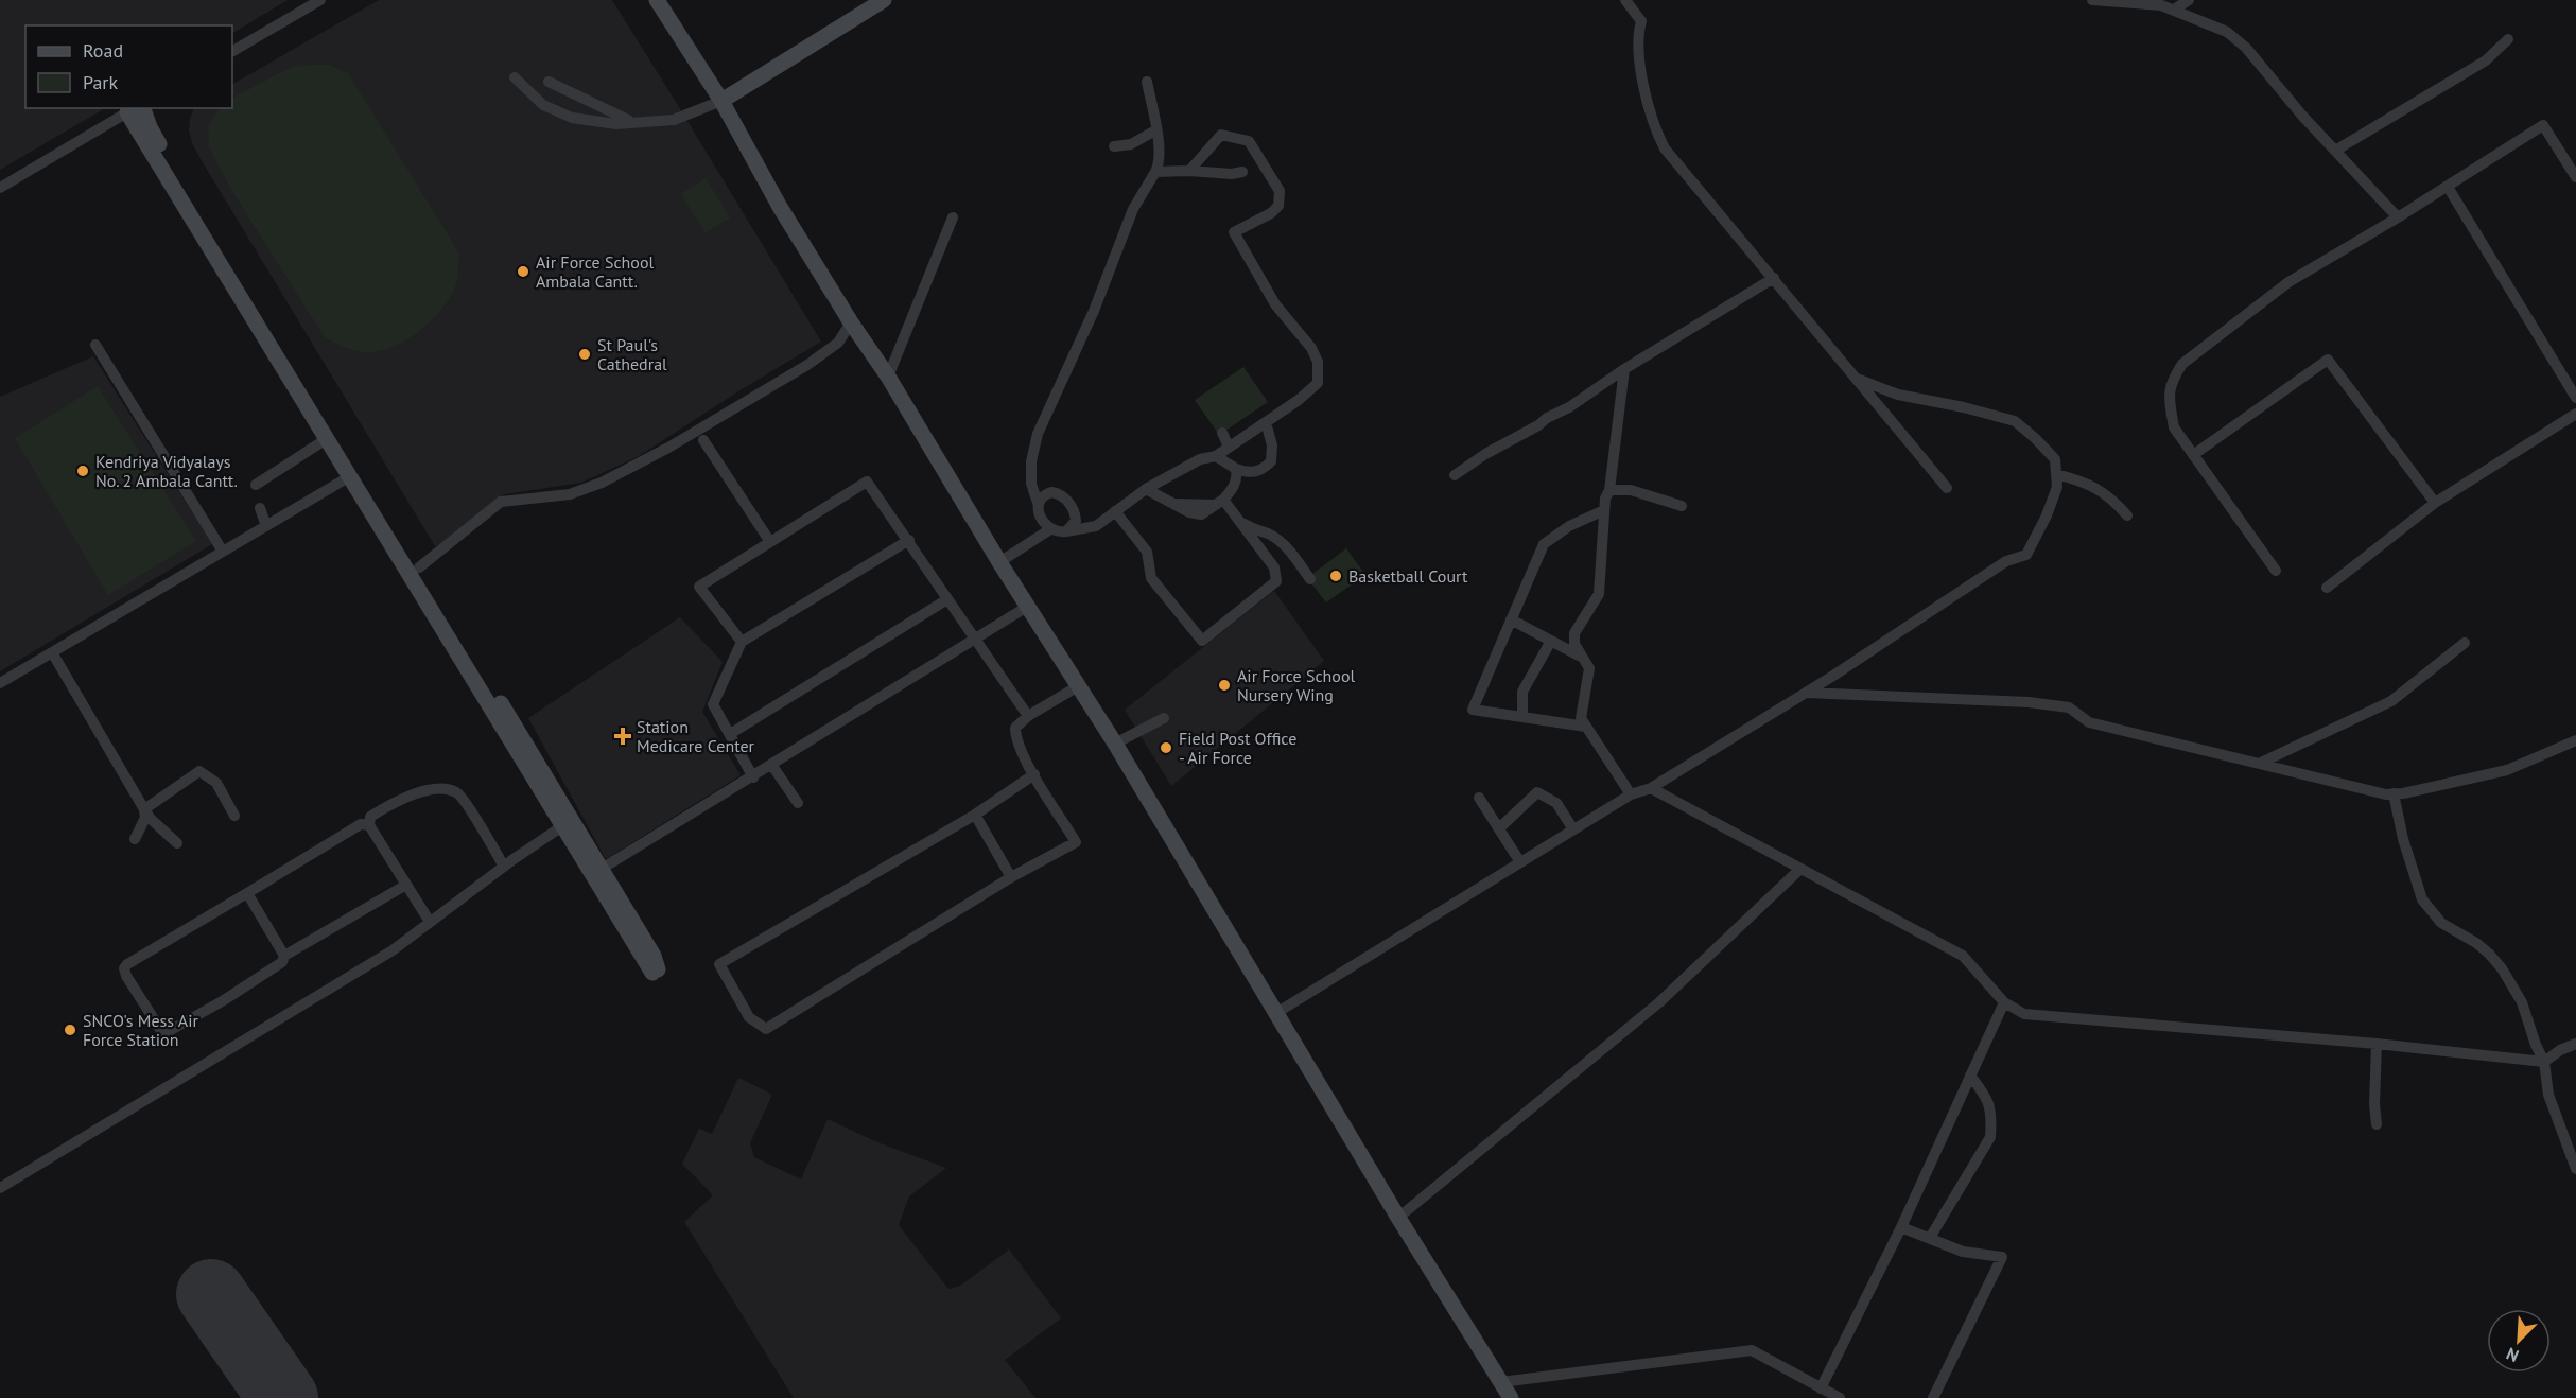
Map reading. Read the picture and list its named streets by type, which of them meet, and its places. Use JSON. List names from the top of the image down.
{
  "places": {
    "other": [
      "Air Force School Ambala Cantt.",
      "St Paul's Cathedral",
      "Kendriya Vidyalays No. 2 Ambala Cantt.",
      "Basketball Court",
      "Air Force School Nursery Wing",
      "Field Post Office - Air Force",
      "SNCO's Mess Air Force Station"
    ],
    "health": ["Station Medicare Center"]
  },
  "legend": ["Road", "Park"],
  "north": "bottom left"
}
